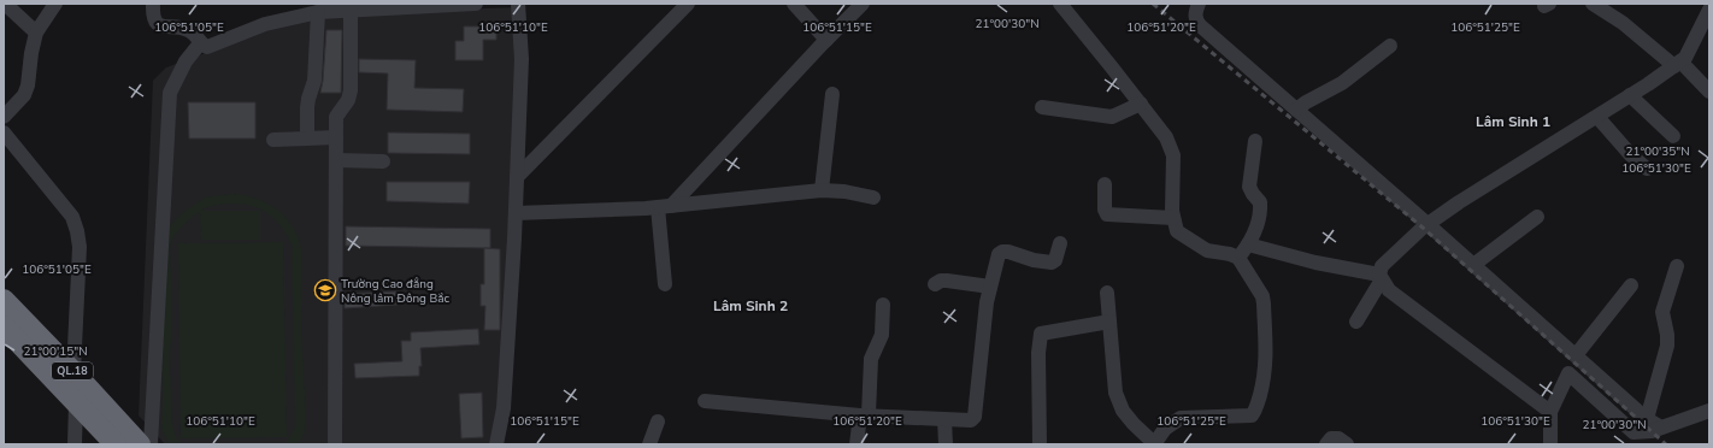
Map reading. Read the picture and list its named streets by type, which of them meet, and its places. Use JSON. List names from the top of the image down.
{
  "streets": {
    "highway": ["QL.18"]
  },
  "districts": ["Lâm Sinh 1", "Lâm Sinh 2"],
  "places": {
    "school or university": ["Trường Cao đẳng Nông lâm Đông Bắc"]
  },
  "coordinates": [
    "21°00'30\"N",
    "106°51'05\"E",
    "106°51'10\"E",
    "106°51'15\"E",
    "106°51'20\"E",
    "106°51'25\"E",
    "21°00'35\"N",
    "106°51'30\"E",
    "21°00'15\"N"
  ]
}
